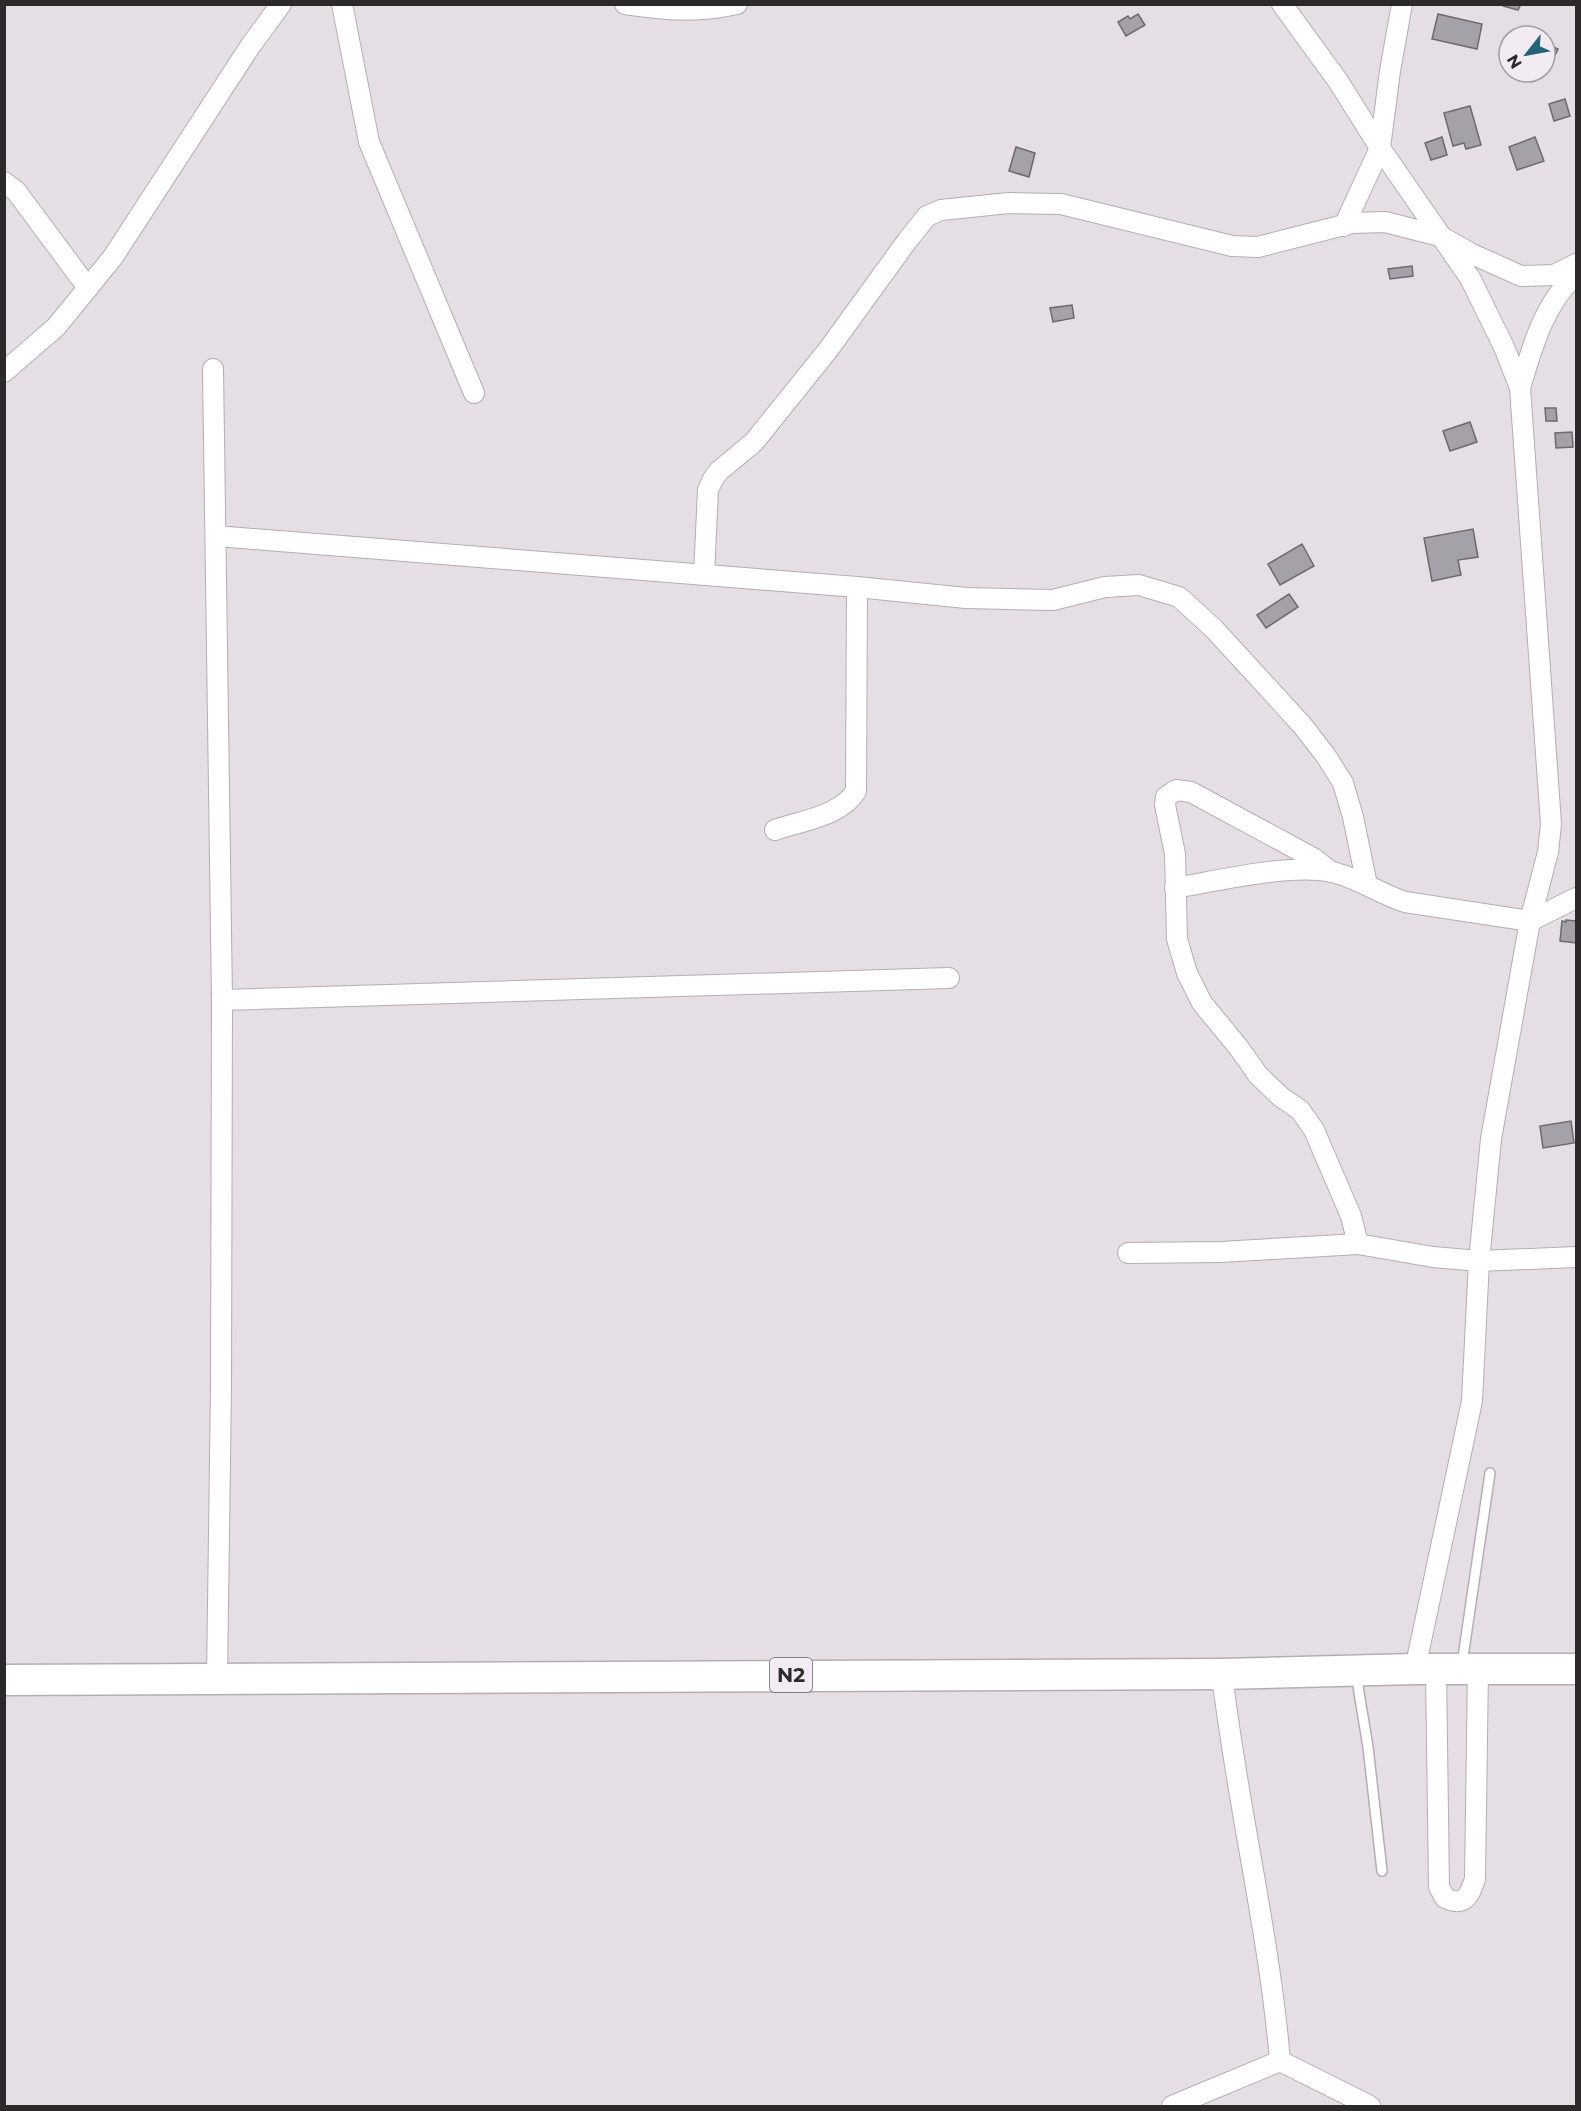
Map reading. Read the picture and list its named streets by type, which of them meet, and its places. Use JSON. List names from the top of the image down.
{
  "streets": {
    "main road": ["N2"]
  },
  "north": "bottom left"
}
